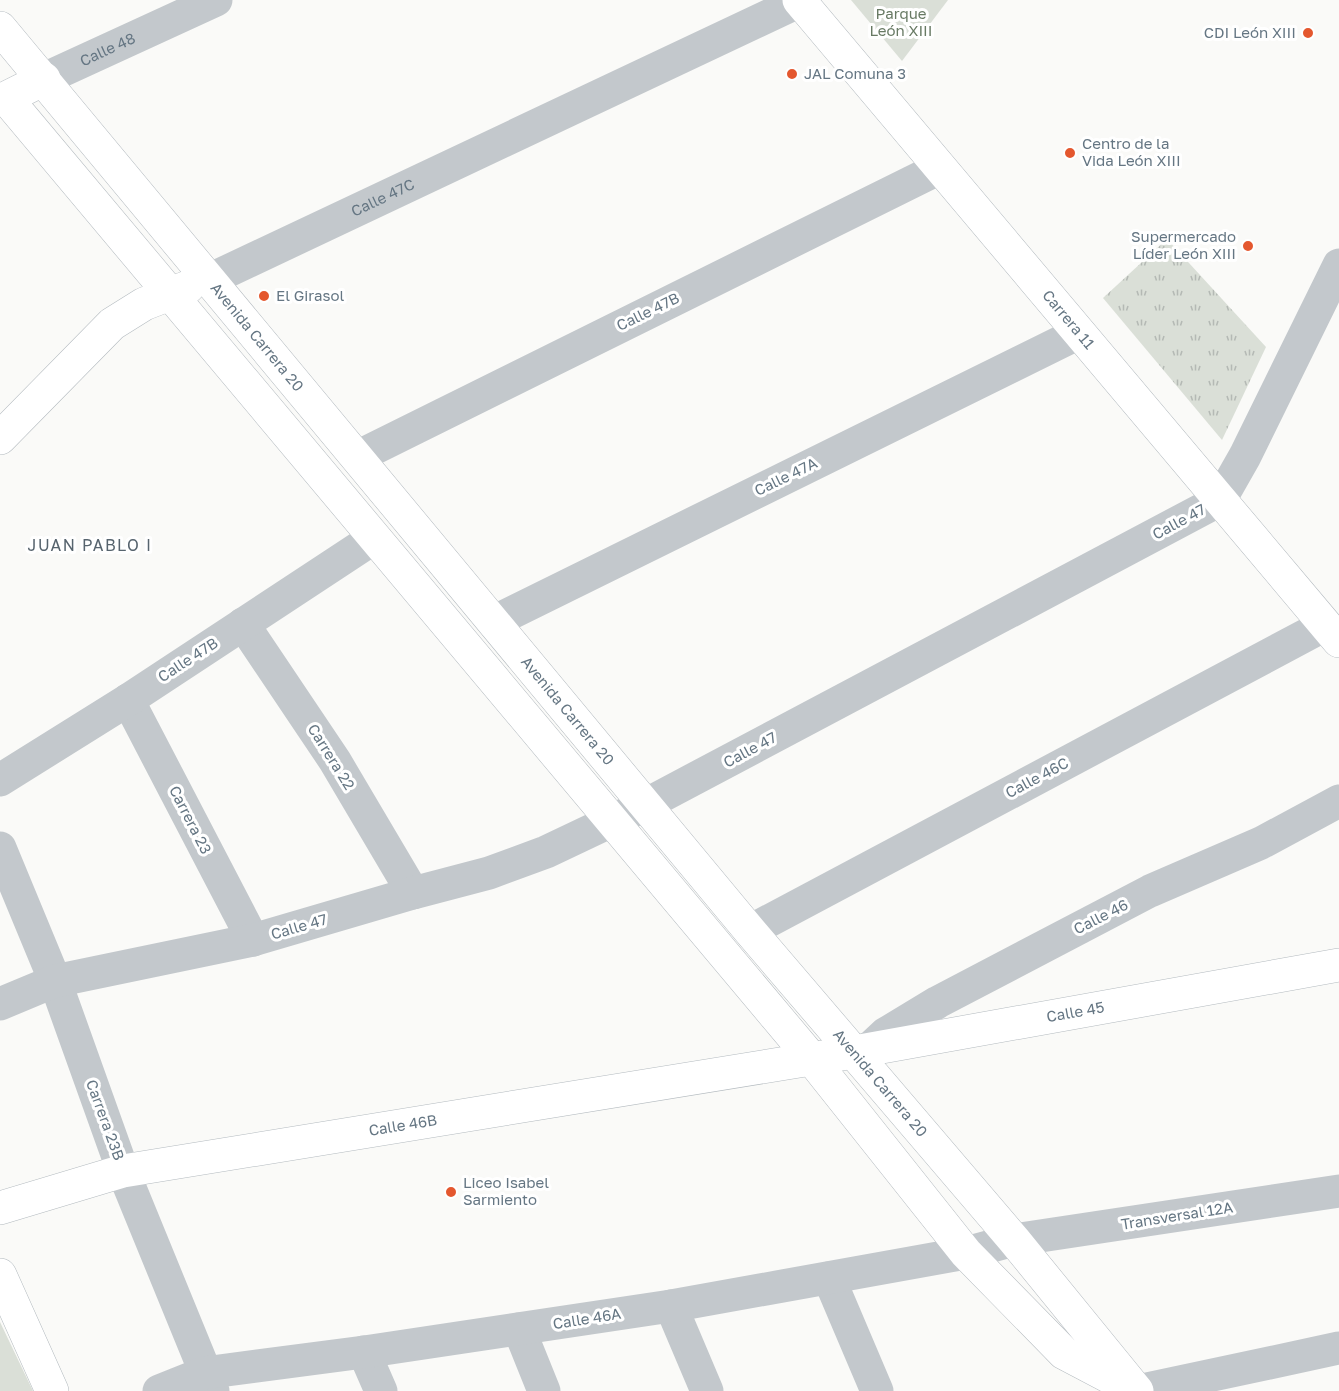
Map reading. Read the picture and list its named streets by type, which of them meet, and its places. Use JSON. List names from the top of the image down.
{
  "streets": {
    "street": [
      "Calle 48",
      "Calle 47C",
      "Calle 47B",
      "Carrera 11",
      "Avenida Carrera 20",
      "Calle 47A",
      "Calle 47",
      "Carrera 22",
      "Calle 46C",
      "Carrera 23",
      "Calle 46",
      "Calle 45",
      "Carrera 23B",
      "Calle 46B",
      "Transversal 12A",
      "Calle 46A"
    ]
  },
  "crossings": [
    ["Calle 48", "Avenida Carrera 20"],
    ["Calle 47C", "Carrera 11"],
    ["Calle 47C", "Avenida Carrera 20"],
    ["Calle 47B", "Carrera 11"],
    ["Calle 47B", "Avenida Carrera 20"],
    ["Calle 47B", "Carrera 22"],
    ["Calle 47B", "Carrera 23"],
    ["Carrera 11", "Calle 47A"],
    ["Carrera 11", "Calle 47"],
    ["Carrera 11", "Calle 46C"],
    ["Avenida Carrera 20", "Calle 47A"],
    ["Avenida Carrera 20", "Calle 47"],
    ["Avenida Carrera 20", "Calle 46C"],
    ["Avenida Carrera 20", "Calle 46"],
    ["Avenida Carrera 20", "Calle 45"],
    ["Avenida Carrera 20", "Transversal 12A"],
    ["Avenida Carrera 20", "Calle 46A"],
    ["Calle 47", "Carrera 22"],
    ["Calle 47", "Carrera 23"],
    ["Calle 47", "Carrera 23B"],
    ["Calle 46", "Calle 45"],
    ["Calle 45", "Calle 46B"],
    ["Carrera 23B", "Calle 46B"],
    ["Carrera 23B", "Calle 46A"],
    ["Transversal 12A", "Calle 46A"]
  ],
  "districts": ["JUAN PABLO I"],
  "parks": ["Parque León XIII"],
  "places": [
    "CDI León XIII",
    "JAL Comuna 3",
    "Centro de la Vida León XIII",
    "Supermercado Líder León XIII",
    "El Girasol",
    "Liceo Isabel Sarmiento"
  ]
}
